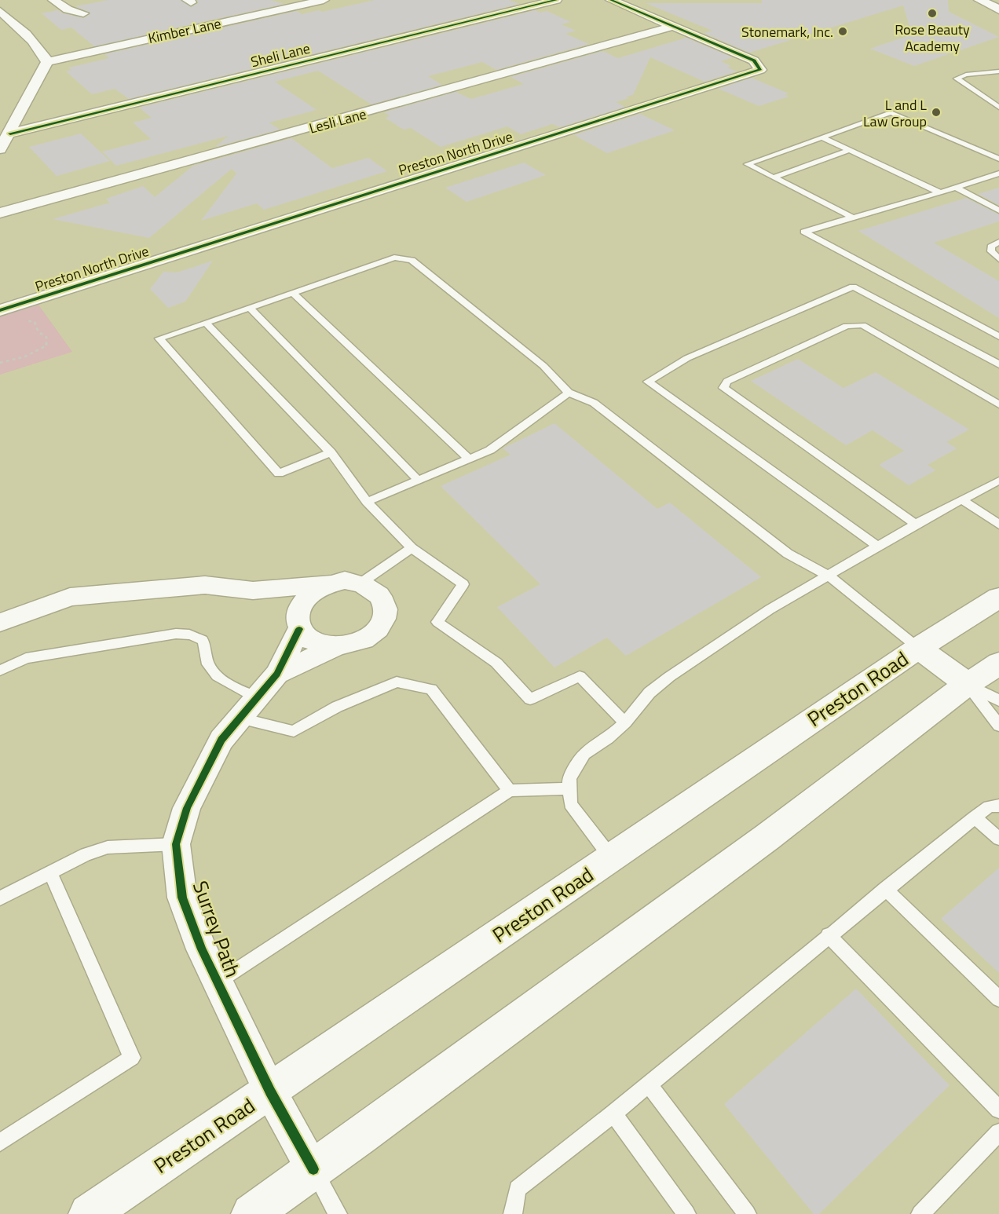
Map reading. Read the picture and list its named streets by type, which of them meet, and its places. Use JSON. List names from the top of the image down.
{
  "streets": {
    "main road": ["Preston Road"],
    "street": [
      "Kimber Lane",
      "Sheli Lane",
      "Lesli Lane",
      "Preston North Drive",
      "Surrey Path"
    ]
  },
  "crossings": [
    ["Lesli Lane", "Preston North Drive"],
    ["Preston Road", "Surrey Path"]
  ],
  "places": ["Rose Beauty Academy", "Stonemark, Inc.", "L and L Law Group"]
}
